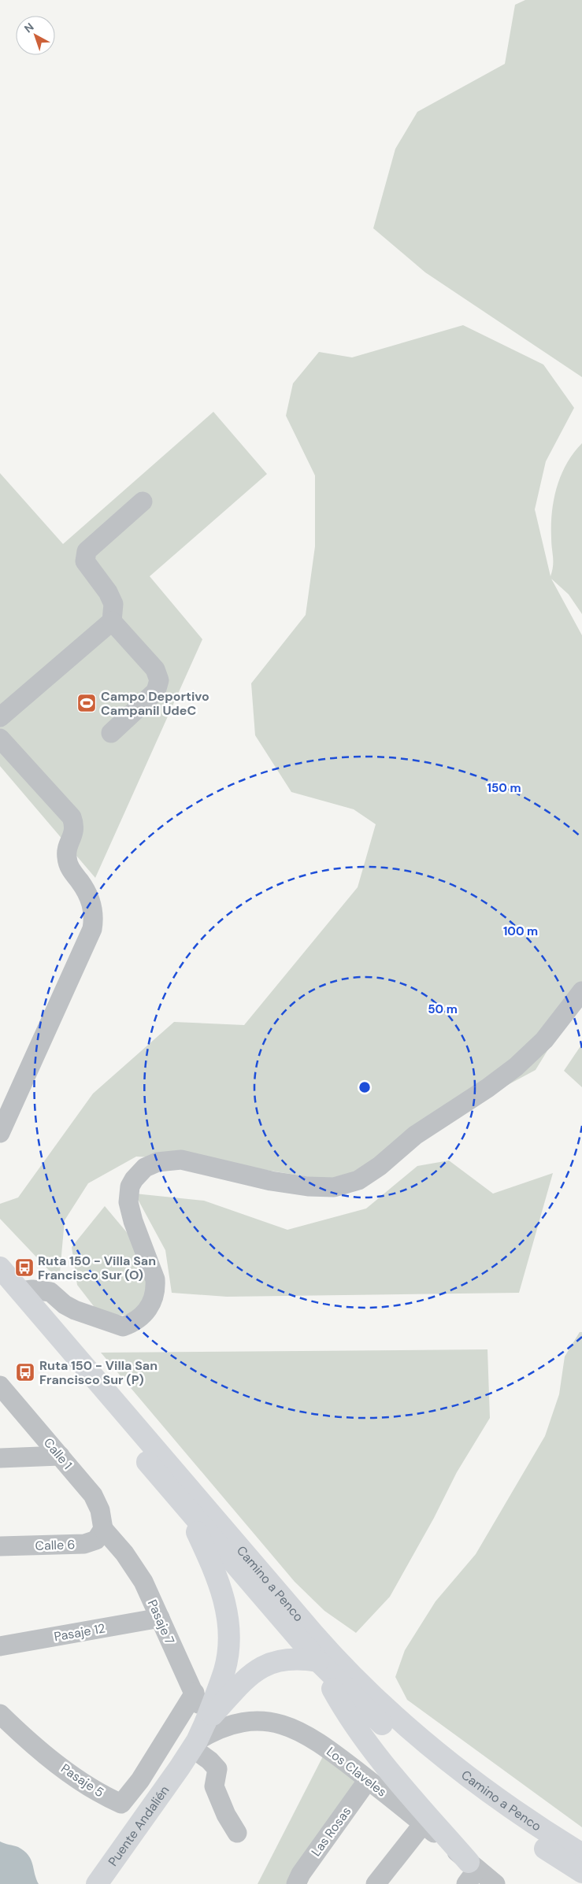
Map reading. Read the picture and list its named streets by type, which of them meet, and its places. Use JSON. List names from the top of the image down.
{
  "streets": {
    "main road": ["Camino a Penco", "Puente Andalién"],
    "street": [
      "Calle 1",
      "Calle 6",
      "Pasaje 7",
      "Pasaje 12",
      "Los Claveles",
      "Pasaje 5",
      "Las Rosas"
    ]
  },
  "crossings": [
    ["Calle 1", "Calle 6"],
    ["Calle 1", "Pasaje 7"],
    ["Calle 6", "Pasaje 7"],
    ["Pasaje 7", "Pasaje 12"],
    ["Pasaje 7", "Los Claveles"],
    ["Pasaje 7", "Pasaje 5"],
    ["Pasaje 7", "Puente Andalién"],
    ["Los Claveles", "Puente Andalién"],
    ["Los Claveles", "Las Rosas"]
  ],
  "places": {
    "sports": ["Campo Deportivo Campanil UdeC"],
    "bus stop": ["Ruta 150 - Villa San Francisco Sur (O)", "Ruta 150 - Villa San Francisco Sur (P)"]
  },
  "north": "top left",
  "rings": ["150 m", "100 m", "50 m"]
}
